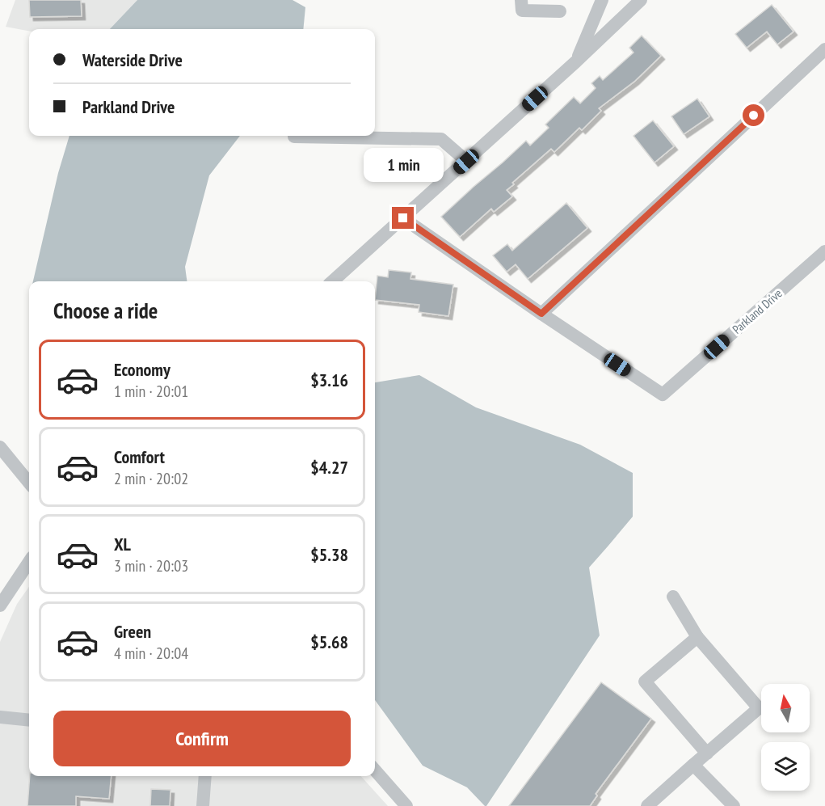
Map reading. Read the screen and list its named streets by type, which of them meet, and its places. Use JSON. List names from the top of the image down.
{
  "streets": {
    "street": ["Parkland Drive"]
  },
  "north": "top",
  "page": {
    "banner": ["Waterside Drive", "Parkland Drive"],
    "bubble": "1 min",
    "heading": "Choose a ride",
    "list": [
      {
        "name": "Economy",
        "note": "1 min · 20:01",
        "value": "$3.16"
      },
      {
        "name": "Comfort",
        "note": "2 min · 20:02",
        "value": "$4.27"
      },
      {
        "name": "XL",
        "note": "3 min · 20:03",
        "value": "$5.38"
      },
      {
        "name": "Green",
        "note": "4 min · 20:04",
        "value": "$5.68"
      }
    ],
    "buttons": "Confirm"
  }
}
